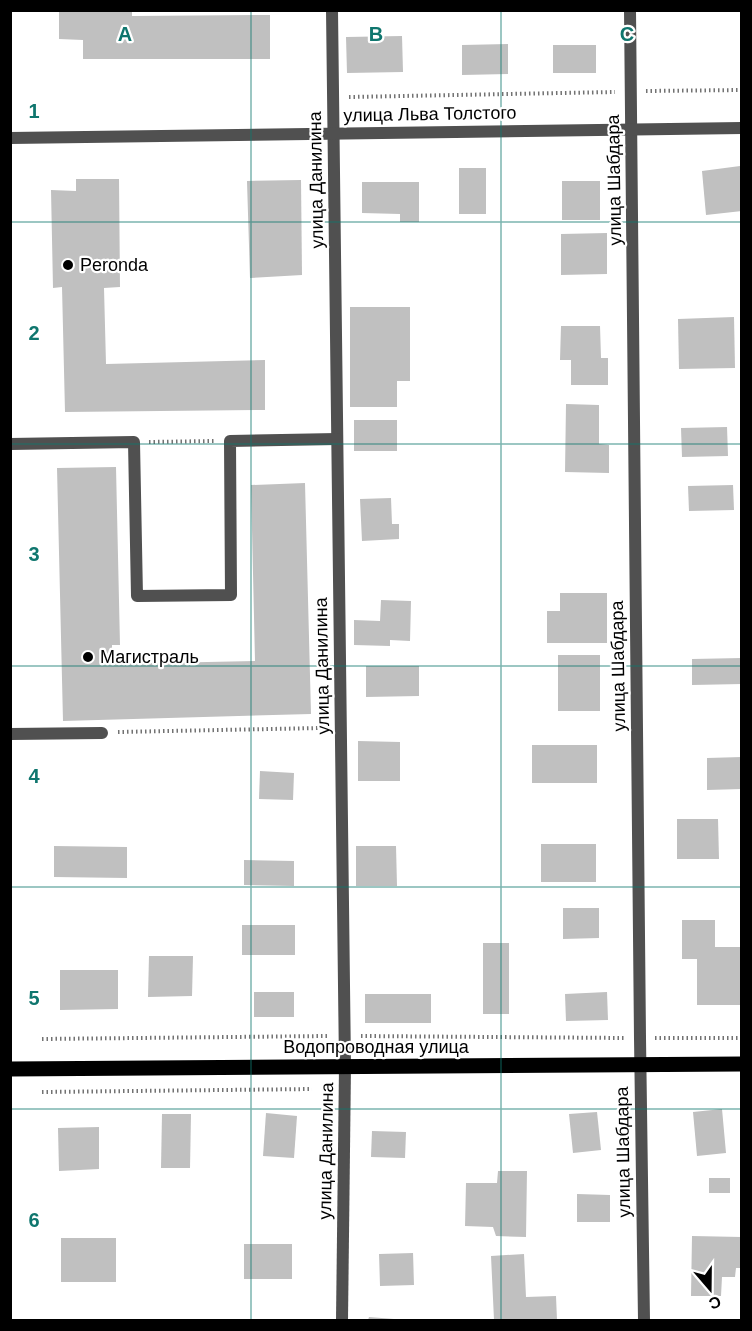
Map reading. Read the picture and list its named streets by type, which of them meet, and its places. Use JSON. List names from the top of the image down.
{
  "streets": {
    "main road": ["Водопроводная улица"],
    "street": ["улица Льва Толстого", "улица Данилина", "улица Шабдара"]
  },
  "crossings": [
    ["улица Льва Толстого", "улица Данилина"],
    ["улица Льва Толстого", "улица Шабдара"],
    ["улица Данилина", "Водопроводная улица"],
    ["улица Шабдара", "Водопроводная улица"]
  ],
  "places": ["Peronda", "Магистраль"],
  "north": "bottom",
  "grid": {
    "columns": ["A", "B", "C"],
    "rows": [
      "1",
      "2",
      "3",
      "4",
      "5",
      "6"
    ]
  }
}
